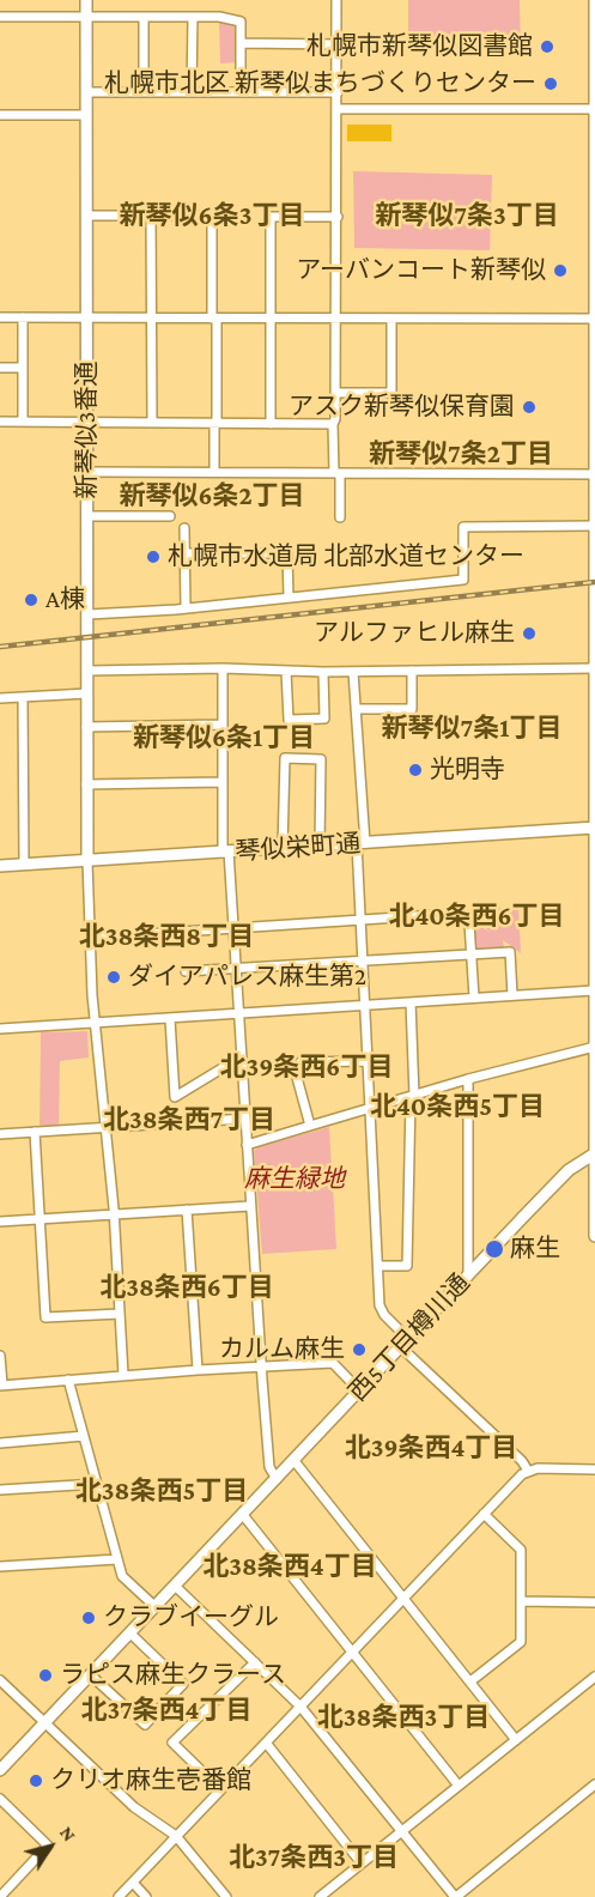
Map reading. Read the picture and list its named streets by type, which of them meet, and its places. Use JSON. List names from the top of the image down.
{
  "streets": {
    "street": ["新琴似3番通", "琴似栄町通", "西5丁目樽川通"]
  },
  "crossings": [
    ["新琴似3番通", "琴似栄町通"]
  ],
  "districts": [
    "新琴似6条3丁目",
    "新琴似7条3丁目",
    "新琴似7条2丁目",
    "新琴似6条2丁目",
    "新琴似7条1丁目",
    "新琴似6条1丁目",
    "北40条西6丁目",
    "北38条西8丁目",
    "北39条西6丁目",
    "北40条西5丁目",
    "北38条西7丁目",
    "北38条西6丁目",
    "北39条西4丁目",
    "北38条西5丁目",
    "北38条西4丁目",
    "北37条西4丁目",
    "北38条西3丁目",
    "北37条西3丁目"
  ],
  "parks": ["麻生緑地"],
  "places": [
    "札幌市新琴似図書館",
    "札幌市北区 新琴似まちづくりセンター",
    "アーバンコート新琴似",
    "アスク新琴似保育園",
    "札幌市水道局 北部水道センター",
    "A棟",
    "アルファヒル麻生",
    "光明寺",
    "ダイアパレス麻生第2",
    "麻生",
    "カルム麻生",
    "クラブイーグル",
    "ラピス麻生クラース",
    "クリオ麻生壱番館"
  ],
  "north": "top right"
}
